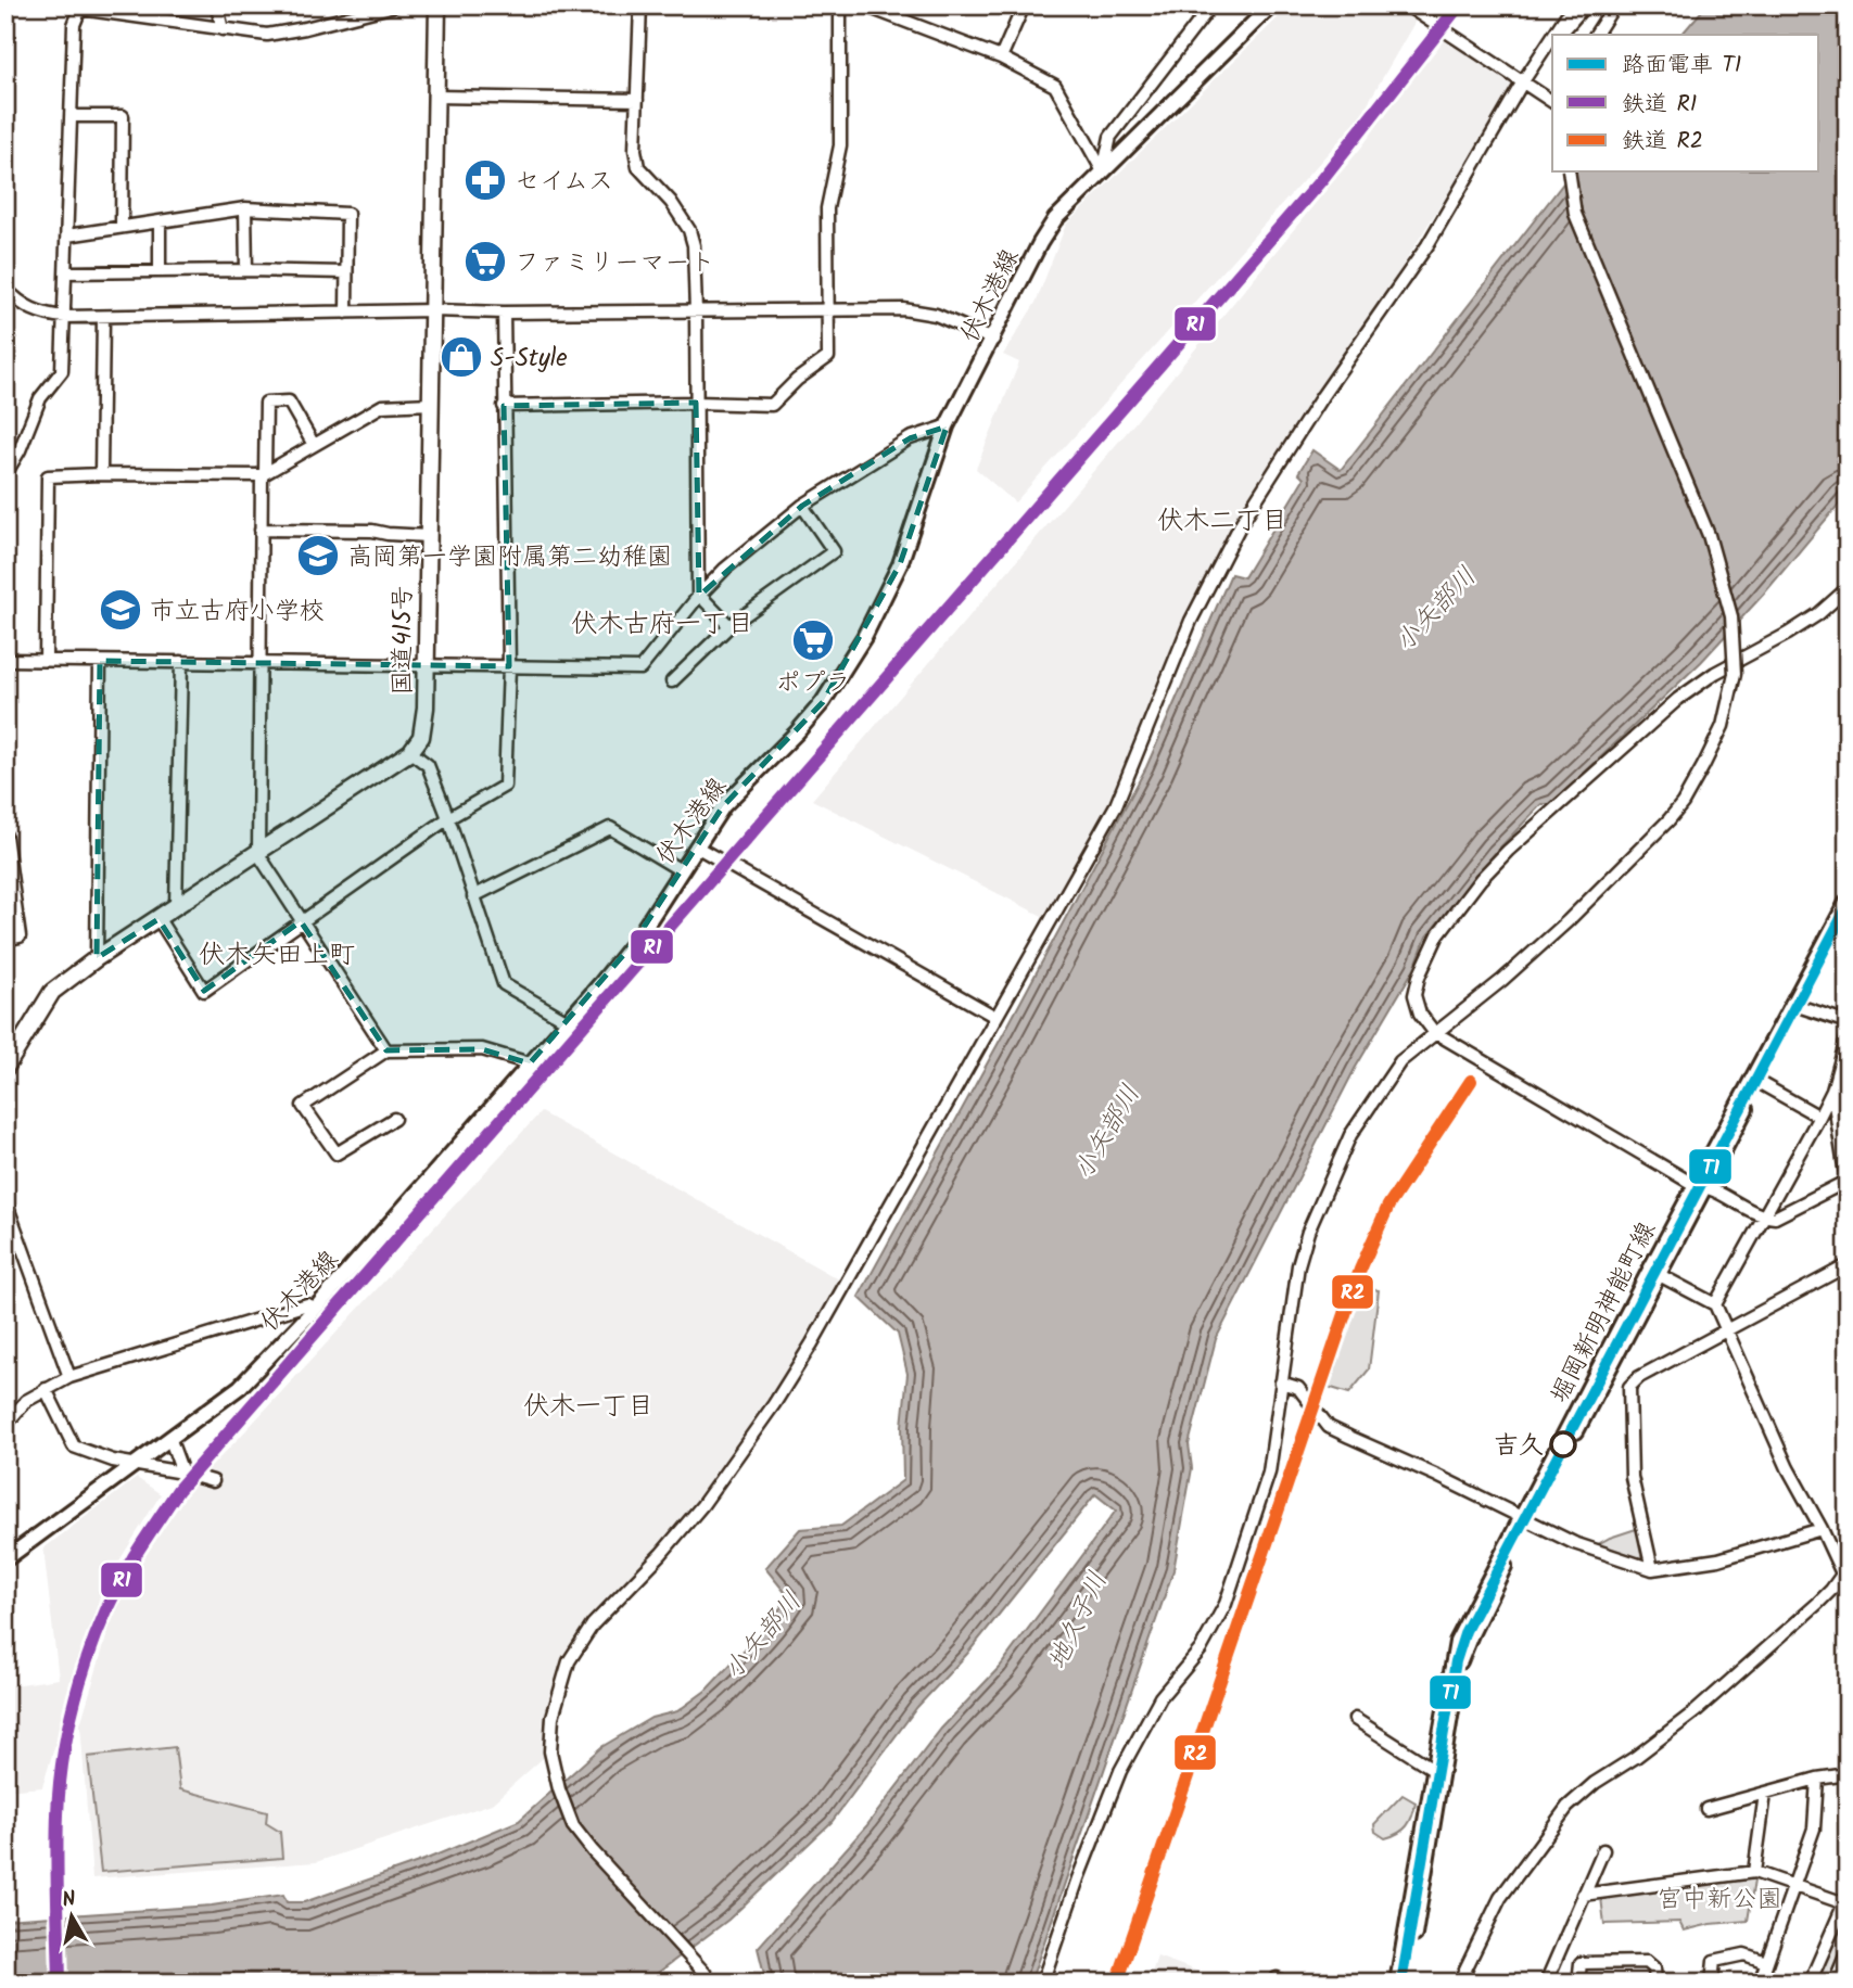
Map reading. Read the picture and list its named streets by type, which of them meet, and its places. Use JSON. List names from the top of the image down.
{
  "streets": {
    "highway": ["国道415号"],
    "main road": ["伏木港線", "堀岡新明神能町線"]
  },
  "districts": [
    "伏木二丁目",
    "伏木古府一丁目",
    "伏木矢田上町",
    "伏木一丁目"
  ],
  "water": ["小矢部川", "地久子川"],
  "parks": ["宮中新公園"],
  "places": {
    "pharmacy": ["セイムス"],
    "supermarket": ["ファミリーマート", "ポプラ"],
    "shop": ["S-Style"],
    "school or university": ["高岡第一学園附属第二幼稚園", "市立古府小学校"],
    "other": ["吉久"]
  },
  "lines": ["rail line R1", "tram line T1", "rail line R2"],
  "legend": ["路面電車 T1", "鉄道 R1", "鉄道 R2"],
  "north": "top"
}
